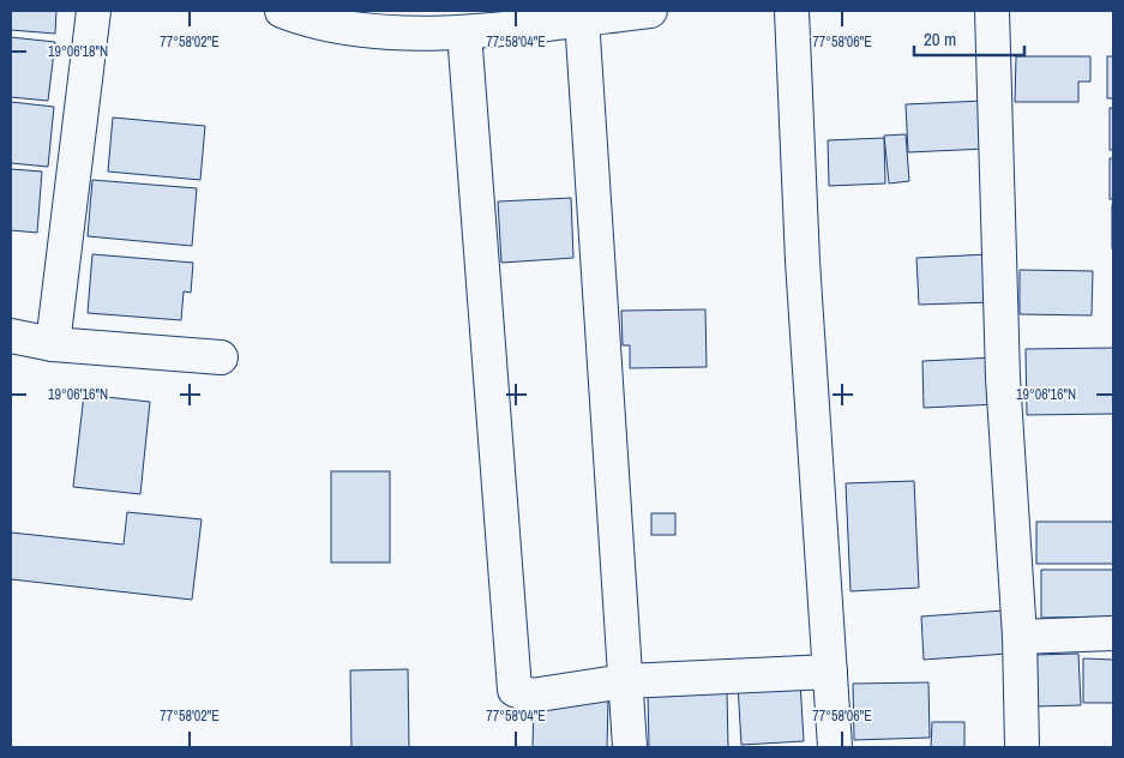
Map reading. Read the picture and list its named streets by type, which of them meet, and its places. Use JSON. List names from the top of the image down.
{
  "scale_bar": "20 m",
  "coordinates": [
    "77°58'02\"E",
    "77°58'04\"E",
    "77°58'06\"E",
    "19°06'18\"N",
    "19°06'16\"N"
  ]
}
